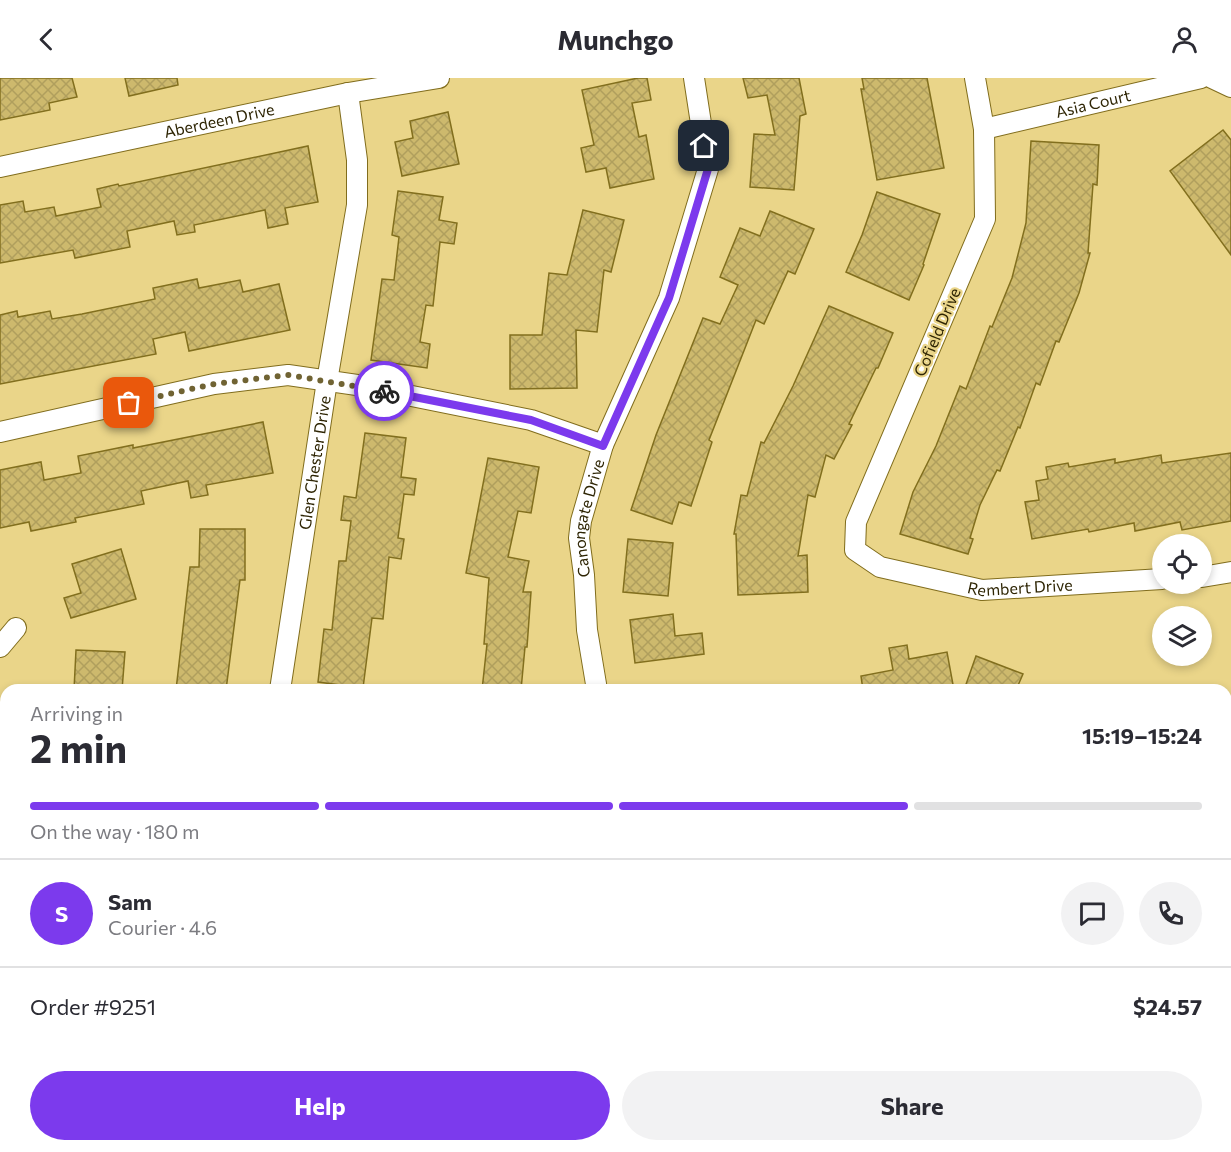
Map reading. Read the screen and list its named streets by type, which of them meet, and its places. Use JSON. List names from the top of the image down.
{
  "streets": {
    "street": [
      "Asia Court",
      "Aberdeen Drive",
      "Cofield Drive",
      "Glen Chester Drive",
      "Canongate Drive",
      "Rembert Drive"
    ]
  },
  "crossings": [
    ["Asia Court", "Cofield Drive"],
    ["Aberdeen Drive", "Glen Chester Drive"],
    ["Cofield Drive", "Rembert Drive"]
  ],
  "page": {
    "header": "Munchgo",
    "heading": ["2 min", "Arriving in", "15:19–15:24"],
    "panel": [
      "Sam",
      "Courier · 4.6",
      "Order #9251",
      "$24.57"
    ],
    "bar": "On the way · 180 m",
    "round": "S",
    "buttons": ["Help", "Share"]
  }
}
